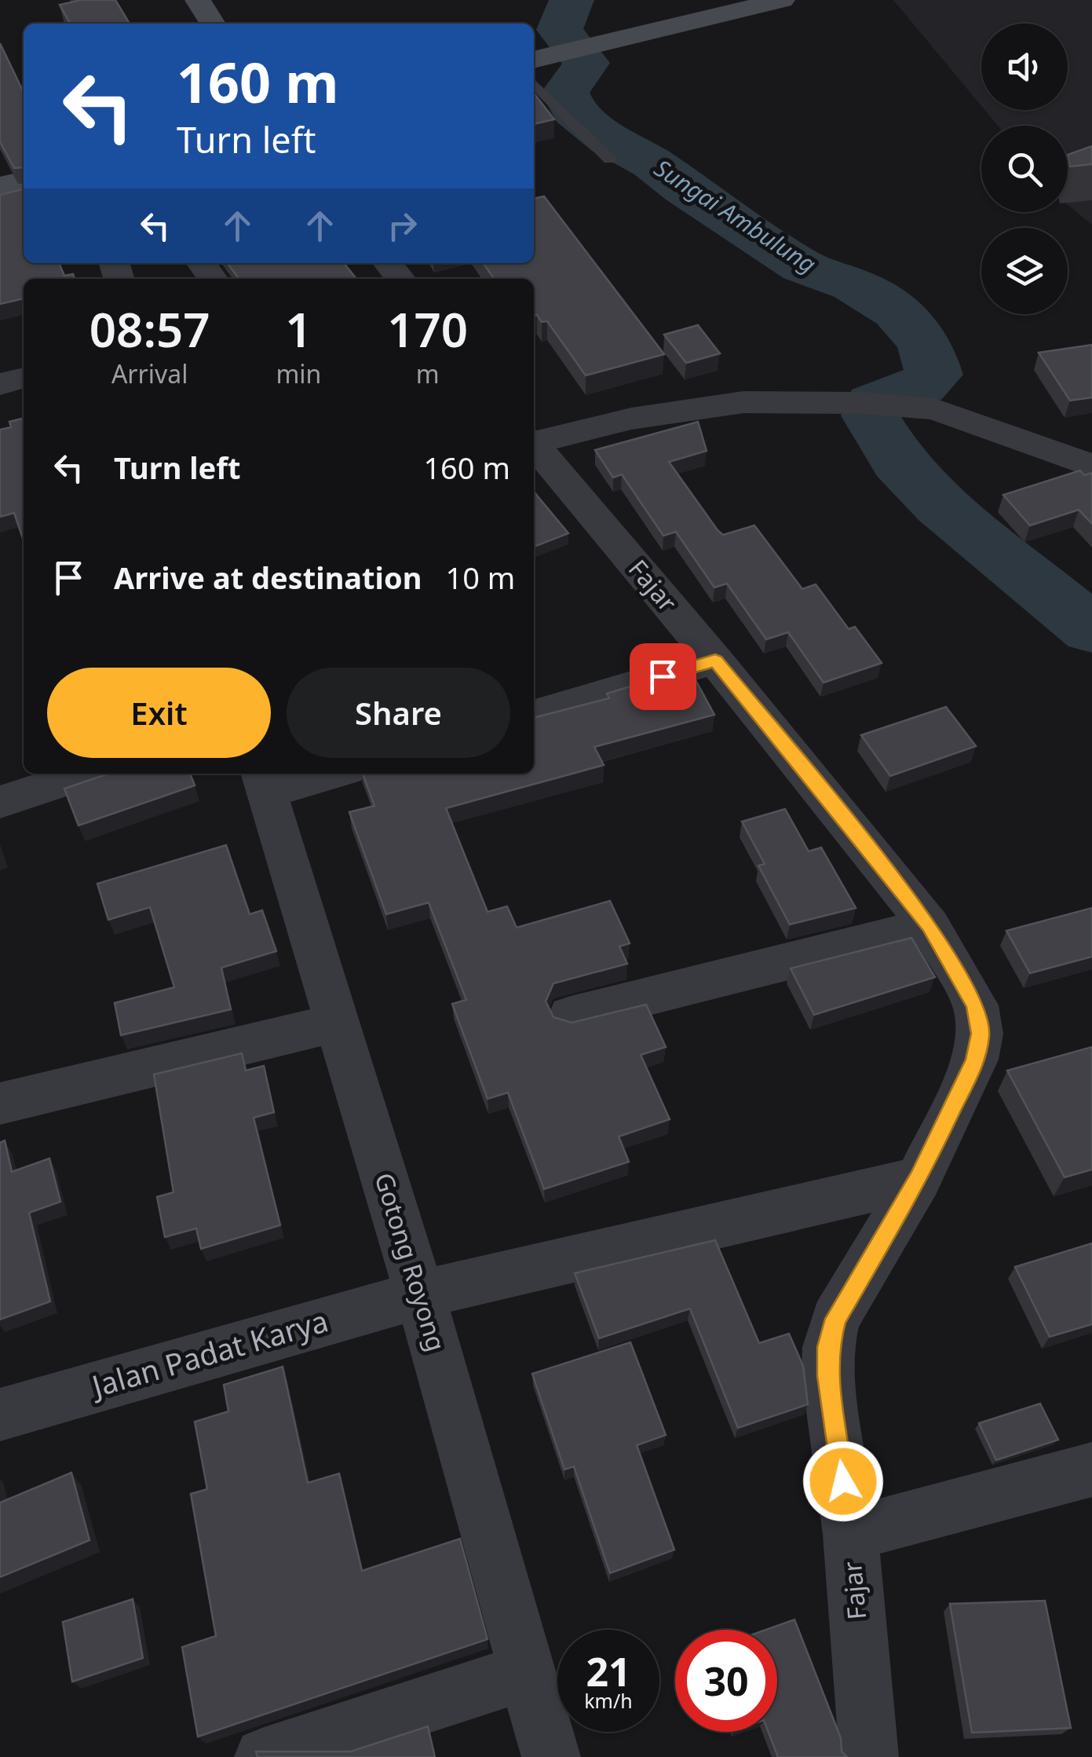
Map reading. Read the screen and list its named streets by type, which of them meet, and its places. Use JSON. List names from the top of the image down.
{
  "streets": {
    "street": ["Fajar", "Gotong Royong", "Jalan Padat Karya"]
  },
  "crossings": [
    ["Fajar", "Jalan Padat Karya"],
    ["Gotong Royong", "Jalan Padat Karya"]
  ],
  "water": ["Sungai Ambulung"],
  "page": {
    "turn": ["160 m", "Turn left"],
    "eta": [
      "08:57",
      "Arrival",
      "1",
      "min",
      "170",
      "m"
    ],
    "list": [
      {
        "name": "Turn left",
        "value": "160 m"
      },
      {
        "name": "Arrive at destination",
        "value": "10 m"
      }
    ],
    "buttons": ["Exit", "Share"],
    "speed": "21 km/h",
    "limit": "30"
  }
}
